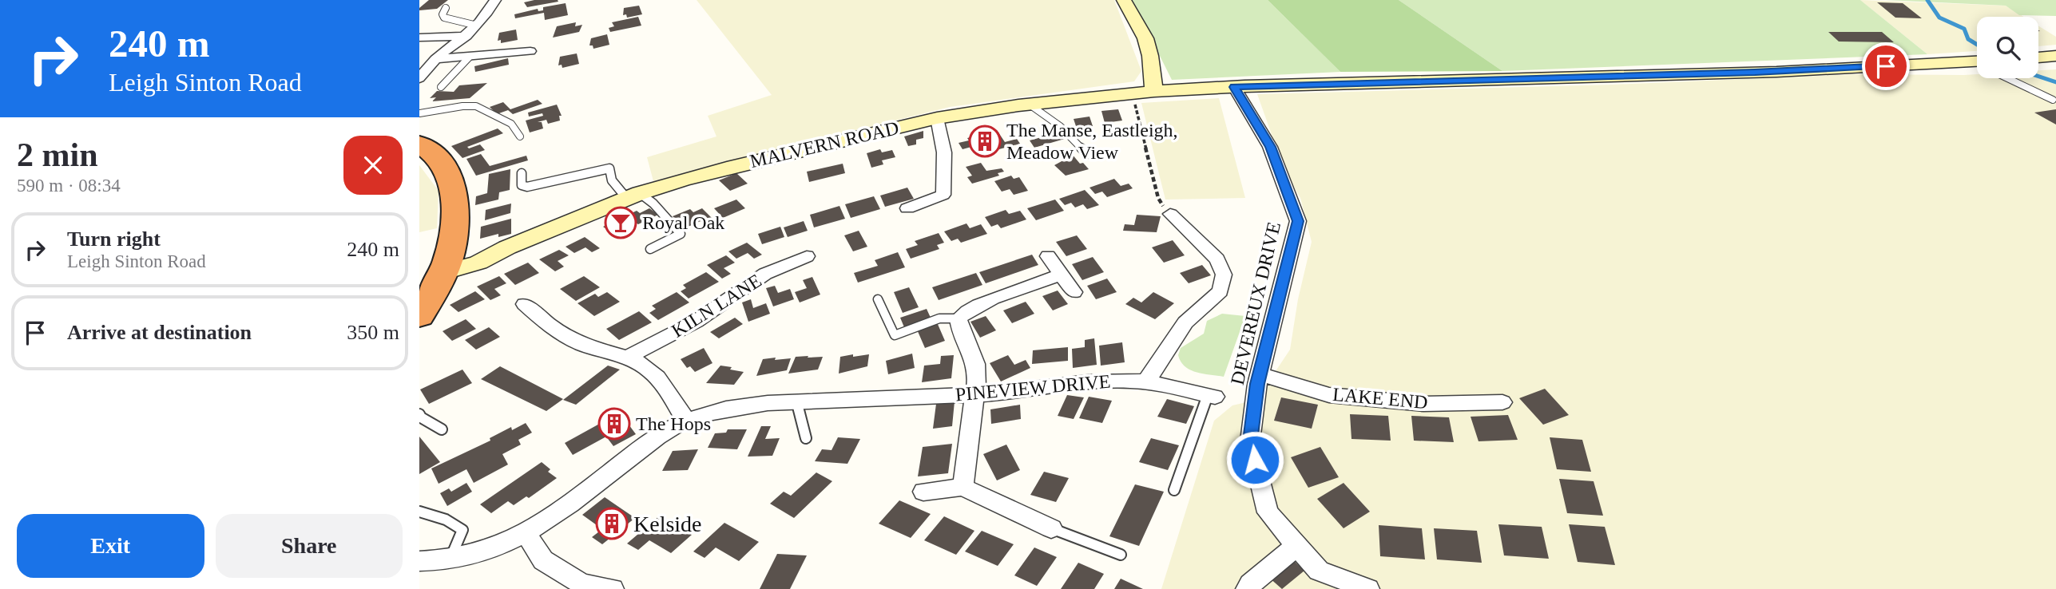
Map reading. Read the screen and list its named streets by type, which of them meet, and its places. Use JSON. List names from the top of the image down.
{
  "streets": {
    "main road": ["MALVERN ROAD"],
    "street": [
      "DEVEREUX DRIVE",
      "KILN LANE",
      "PINEVIEW DRIVE",
      "LAKE END"
    ]
  },
  "crossings": [
    ["MALVERN ROAD", "DEVEREUX DRIVE"],
    ["DEVEREUX DRIVE", "LAKE END"]
  ],
  "places": {
    "building": ["The Manse, Eastleigh, Meadow View", "The Hops", "Kelside"],
    "bar": ["Royal Oak"]
  },
  "page": {
    "turn": ["240 m", "Leigh Sinton Road"],
    "heading": ["2 min", "590 m · 08:34"],
    "list": [
      {
        "name": "Turn right",
        "note": "Leigh Sinton Road",
        "value": "240 m"
      },
      {
        "name": "Arrive at destination",
        "value": "350 m"
      }
    ],
    "buttons": ["Exit", "Share"]
  }
}
